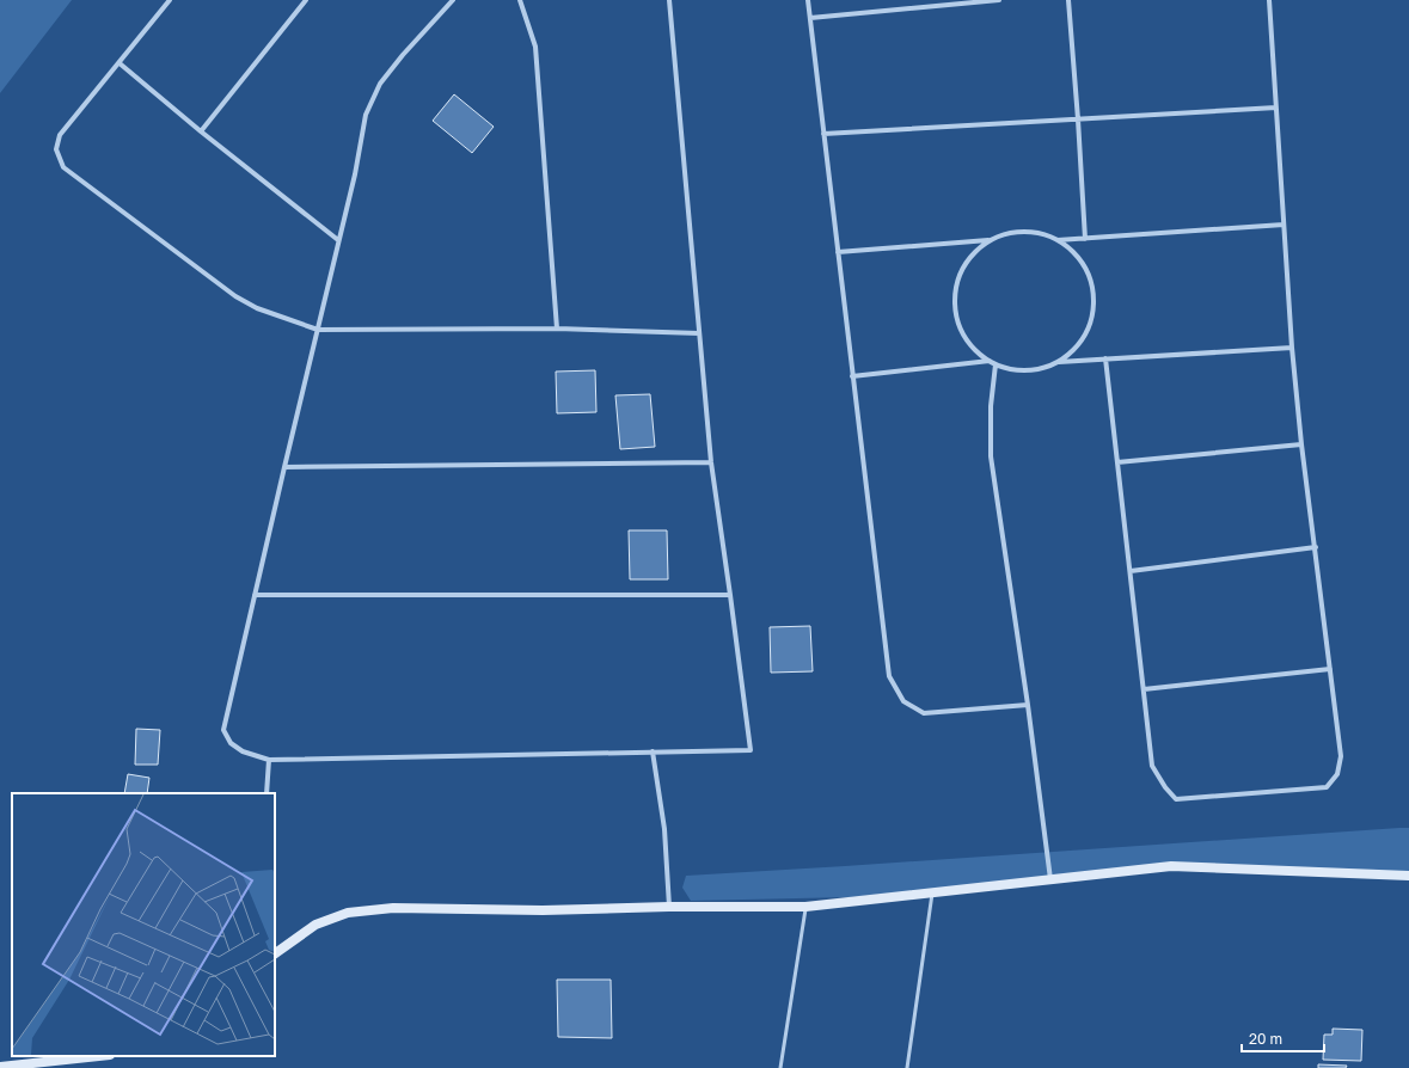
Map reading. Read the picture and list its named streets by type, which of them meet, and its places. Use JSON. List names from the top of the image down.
{
  "scale_bar": "20 m"
}
